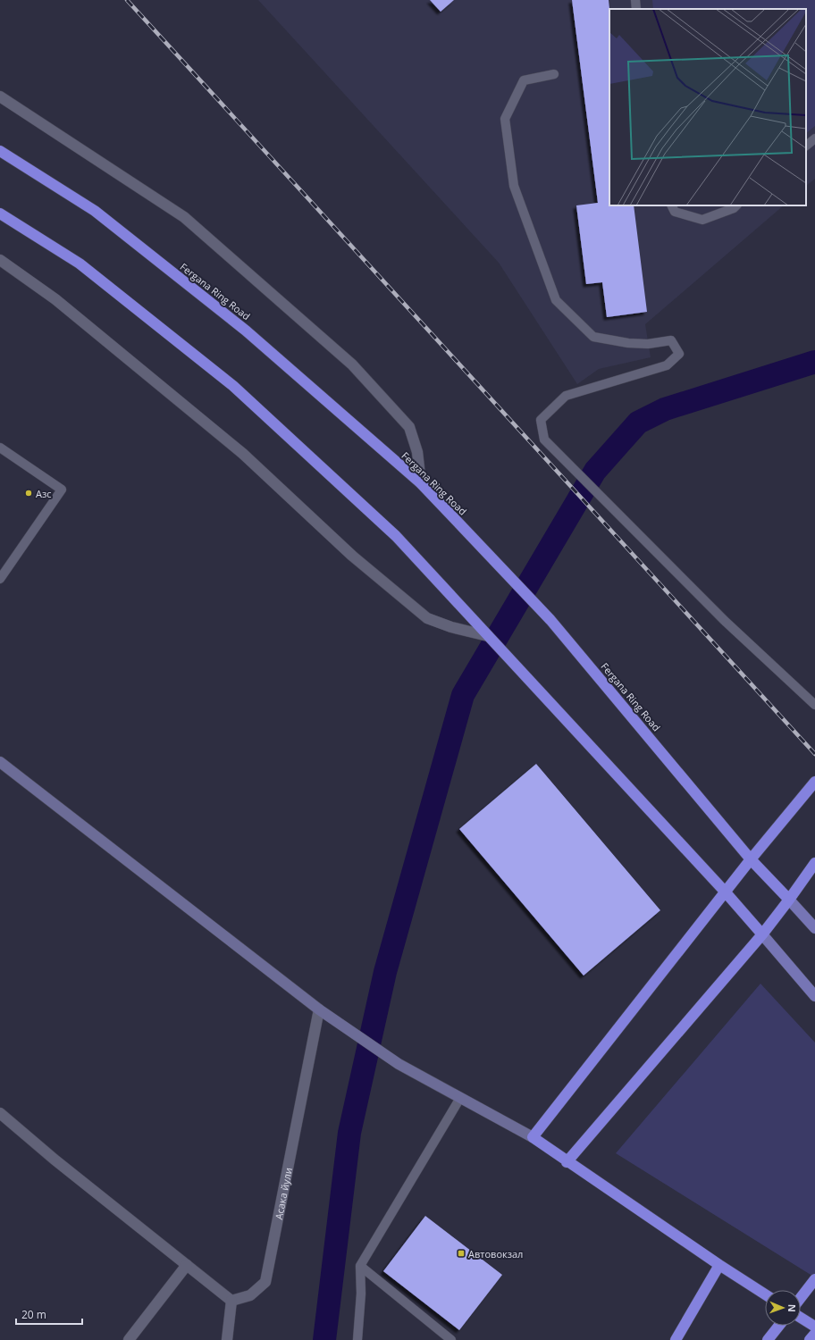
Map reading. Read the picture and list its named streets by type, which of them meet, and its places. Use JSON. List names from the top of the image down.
{
  "streets": {
    "highway": ["Fergana Ring Road"],
    "street": ["Асака йули"]
  },
  "places": {
    "other": ["Азс"],
    "transit": ["Автовокзал"]
  },
  "scale_bar": "20 m",
  "north": "right"
}
